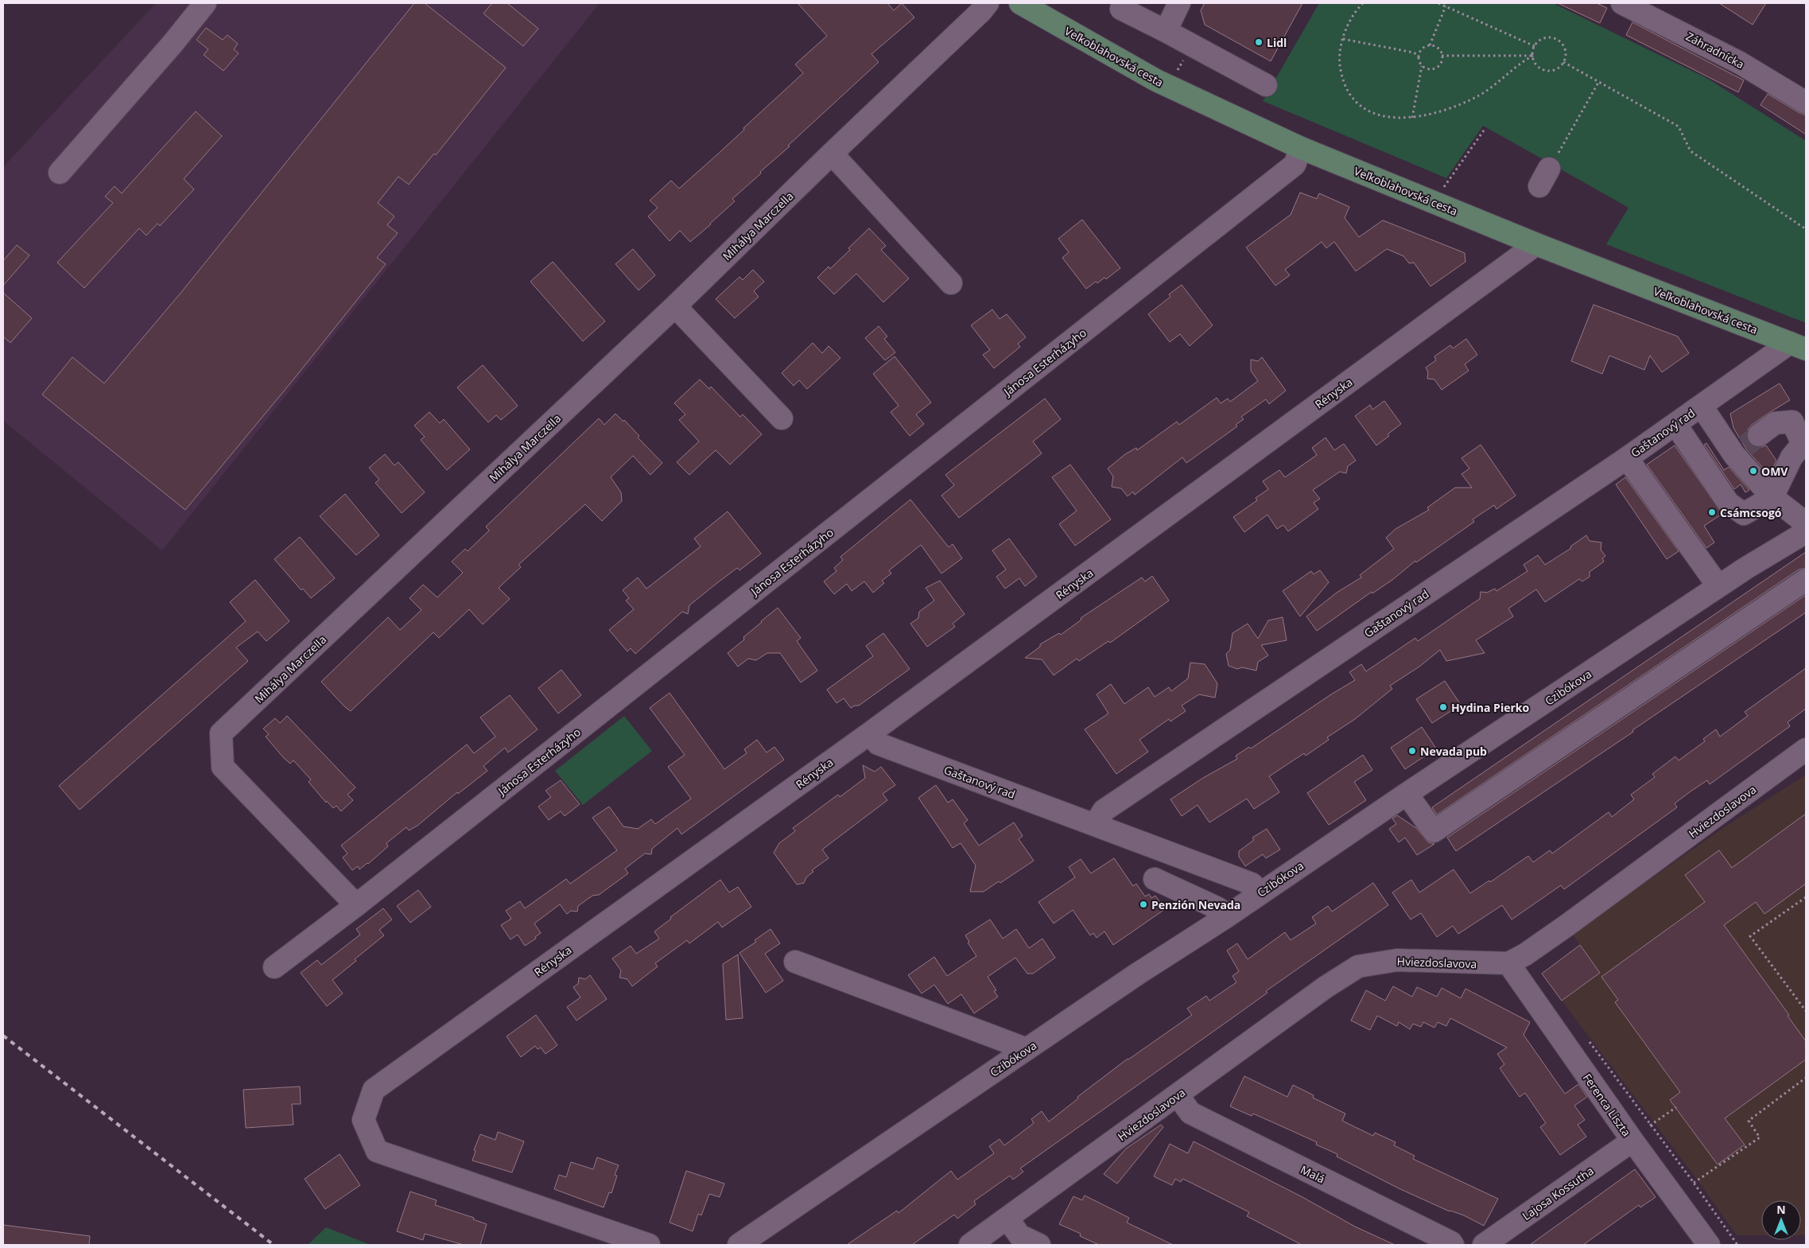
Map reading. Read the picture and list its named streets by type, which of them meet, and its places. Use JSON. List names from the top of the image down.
{
  "streets": {
    "main road": ["Veľkoblahovská cesta"],
    "street": [
      "Záhradnícka",
      "Mihálya Marczella",
      "Jánosa Esterházyho",
      "Rényska",
      "Gaštanový rad",
      "Czibókova",
      "Hviezdoslavova",
      "Ferenca Liszta",
      "Malá",
      "Lajosa Kossutha"
    ]
  },
  "crossings": [
    ["Veľkoblahovská cesta", "Jánosa Esterházyho"],
    ["Veľkoblahovská cesta", "Rényska"],
    ["Veľkoblahovská cesta", "Gaštanový rad"],
    ["Mihálya Marczella", "Jánosa Esterházyho"],
    ["Rényska", "Gaštanový rad"],
    ["Gaštanový rad", "Czibókova"],
    ["Hviezdoslavova", "Ferenca Liszta"],
    ["Hviezdoslavova", "Malá"],
    ["Ferenca Liszta", "Lajosa Kossutha"]
  ],
  "places": [
    "Lidl",
    "OMV",
    "Csámcsogó",
    "Hydina Pierko",
    "Nevada pub",
    "Penzión Nevada"
  ],
  "north": "top"
}
